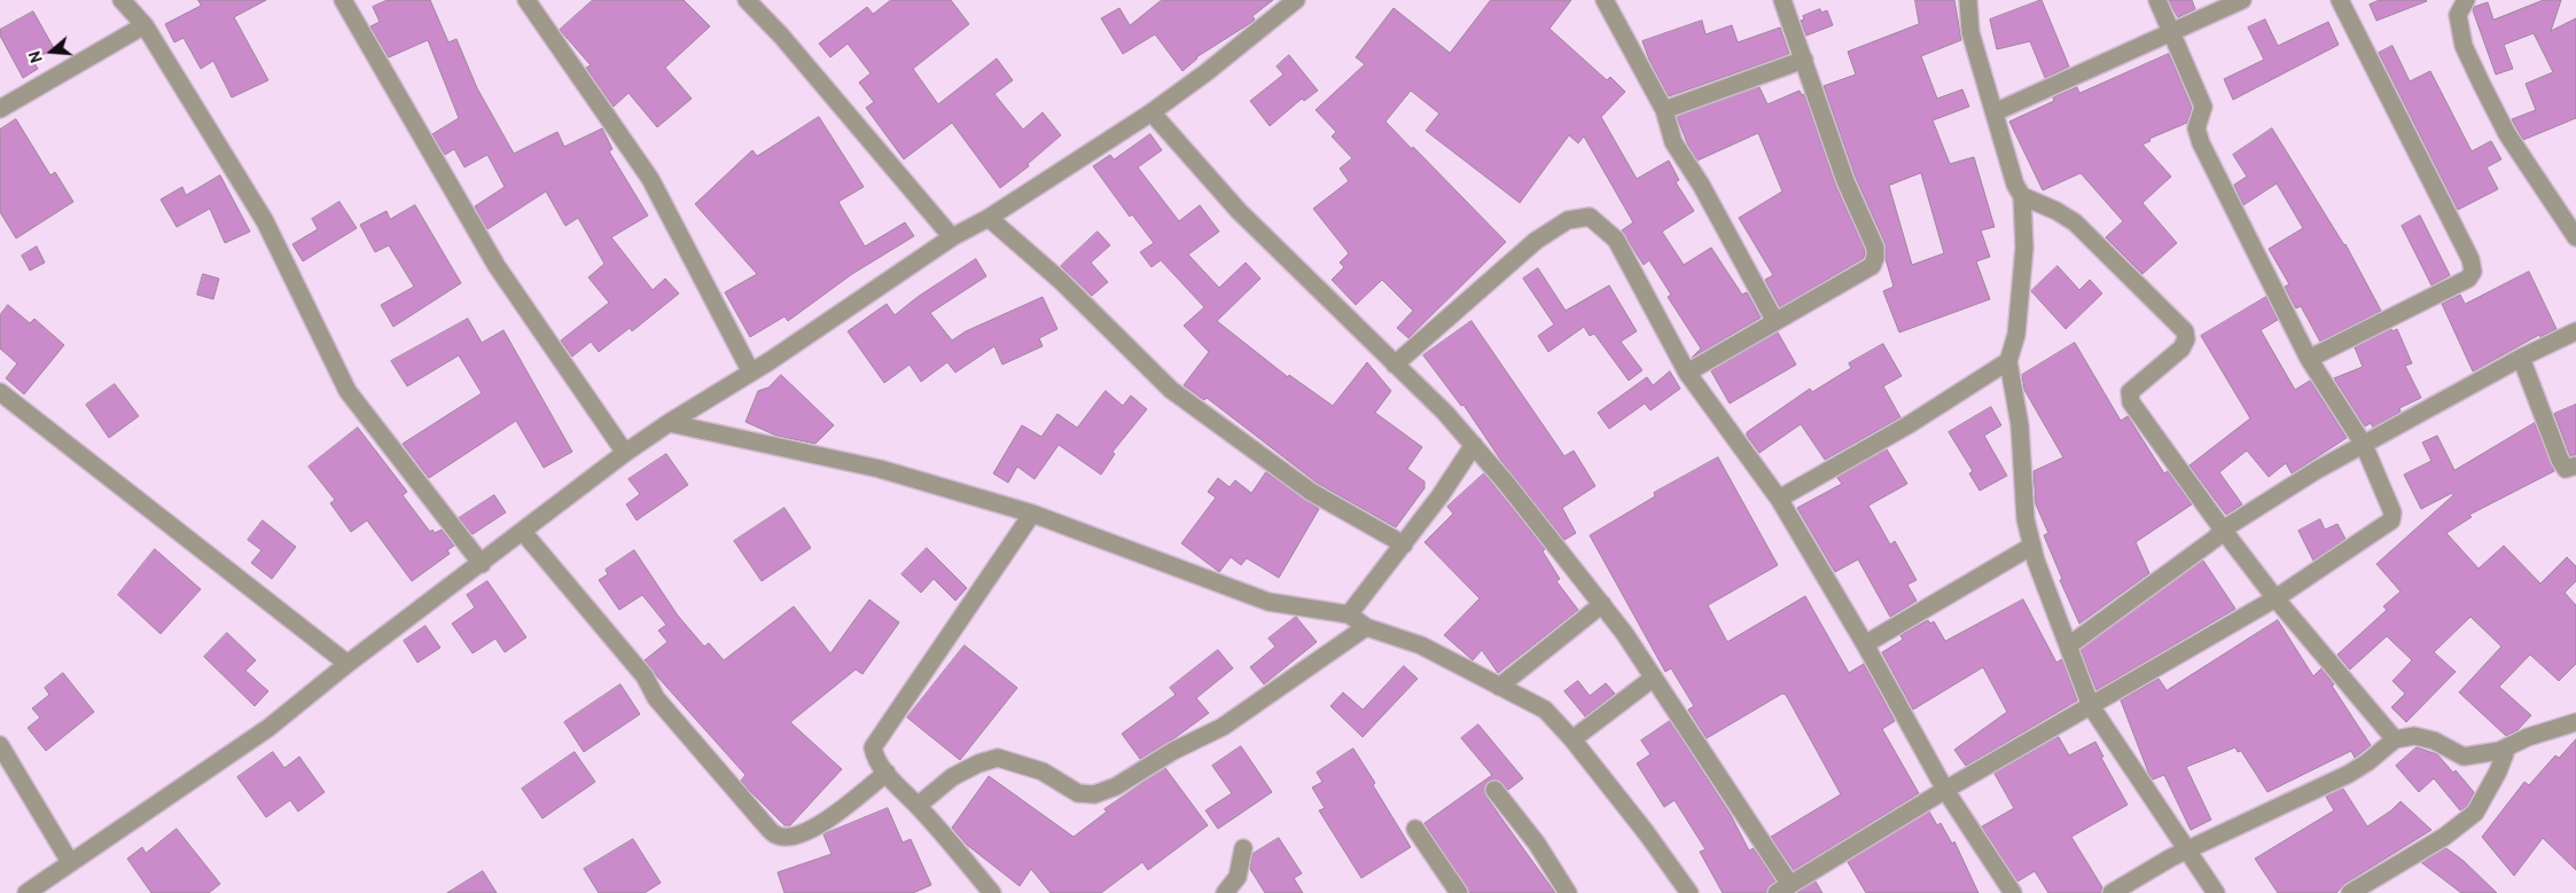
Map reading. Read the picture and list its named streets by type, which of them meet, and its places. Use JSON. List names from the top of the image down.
{
  "north": "left"
}
